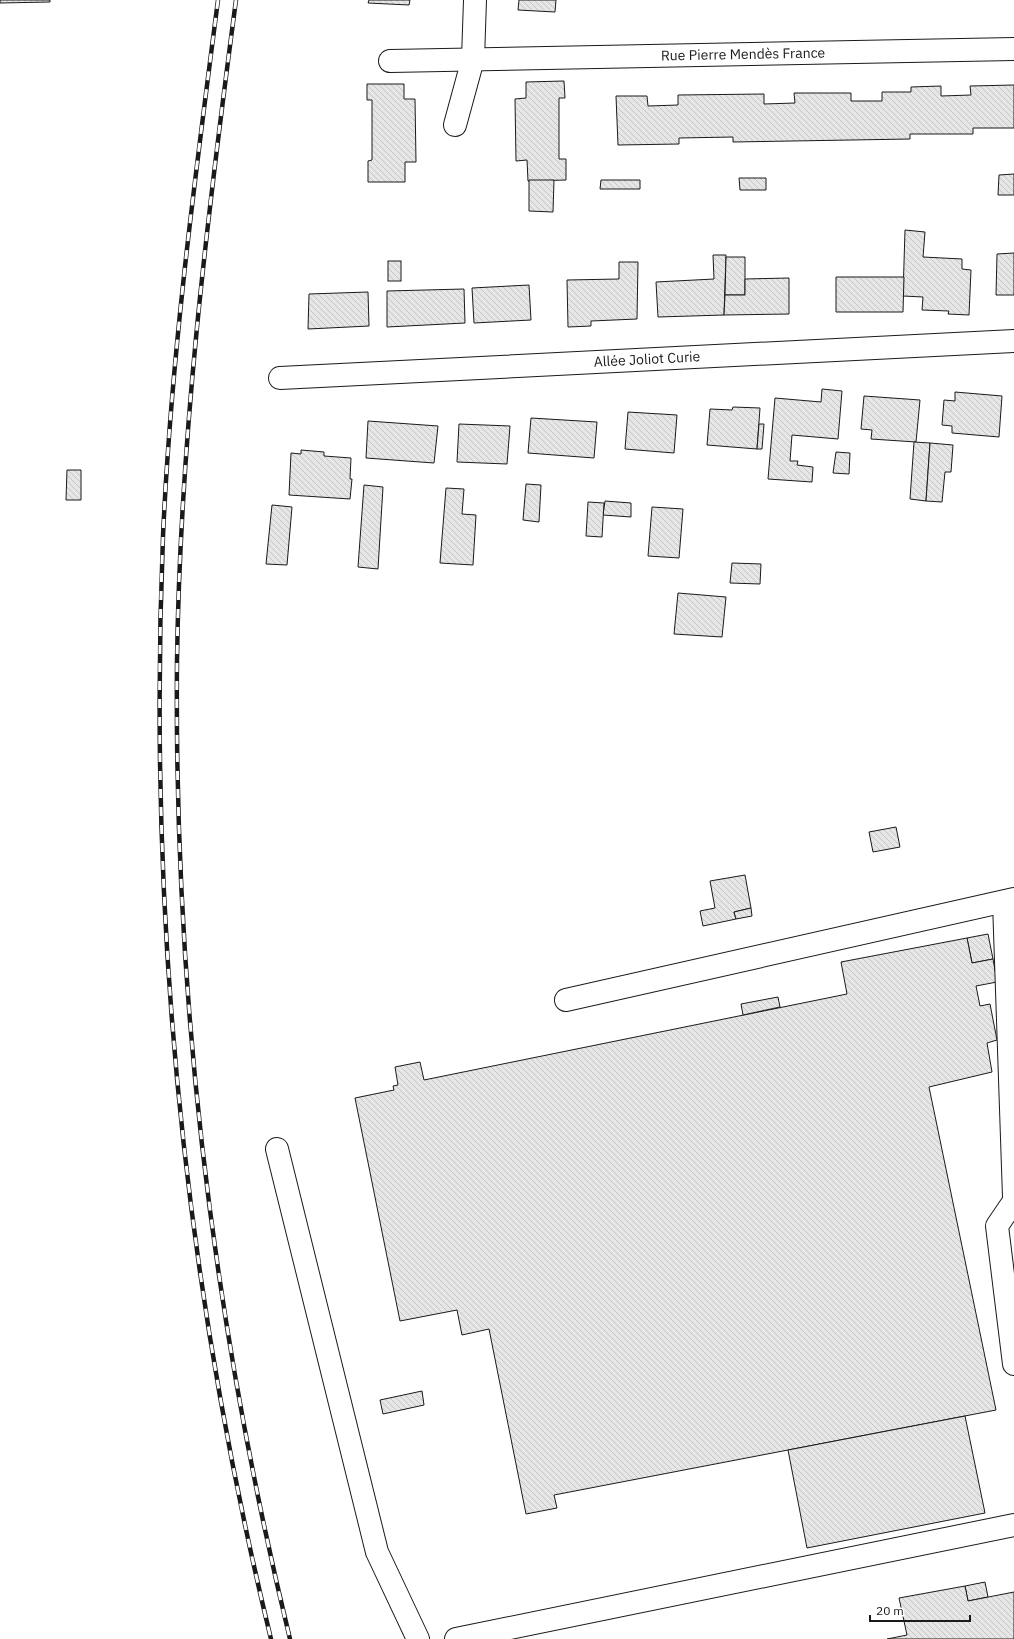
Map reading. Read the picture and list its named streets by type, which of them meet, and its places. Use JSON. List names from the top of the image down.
{
  "streets": {
    "street": ["Rue Pierre Mendès France", "Allée Joliot Curie"]
  },
  "scale_bar": "20 m"
}
